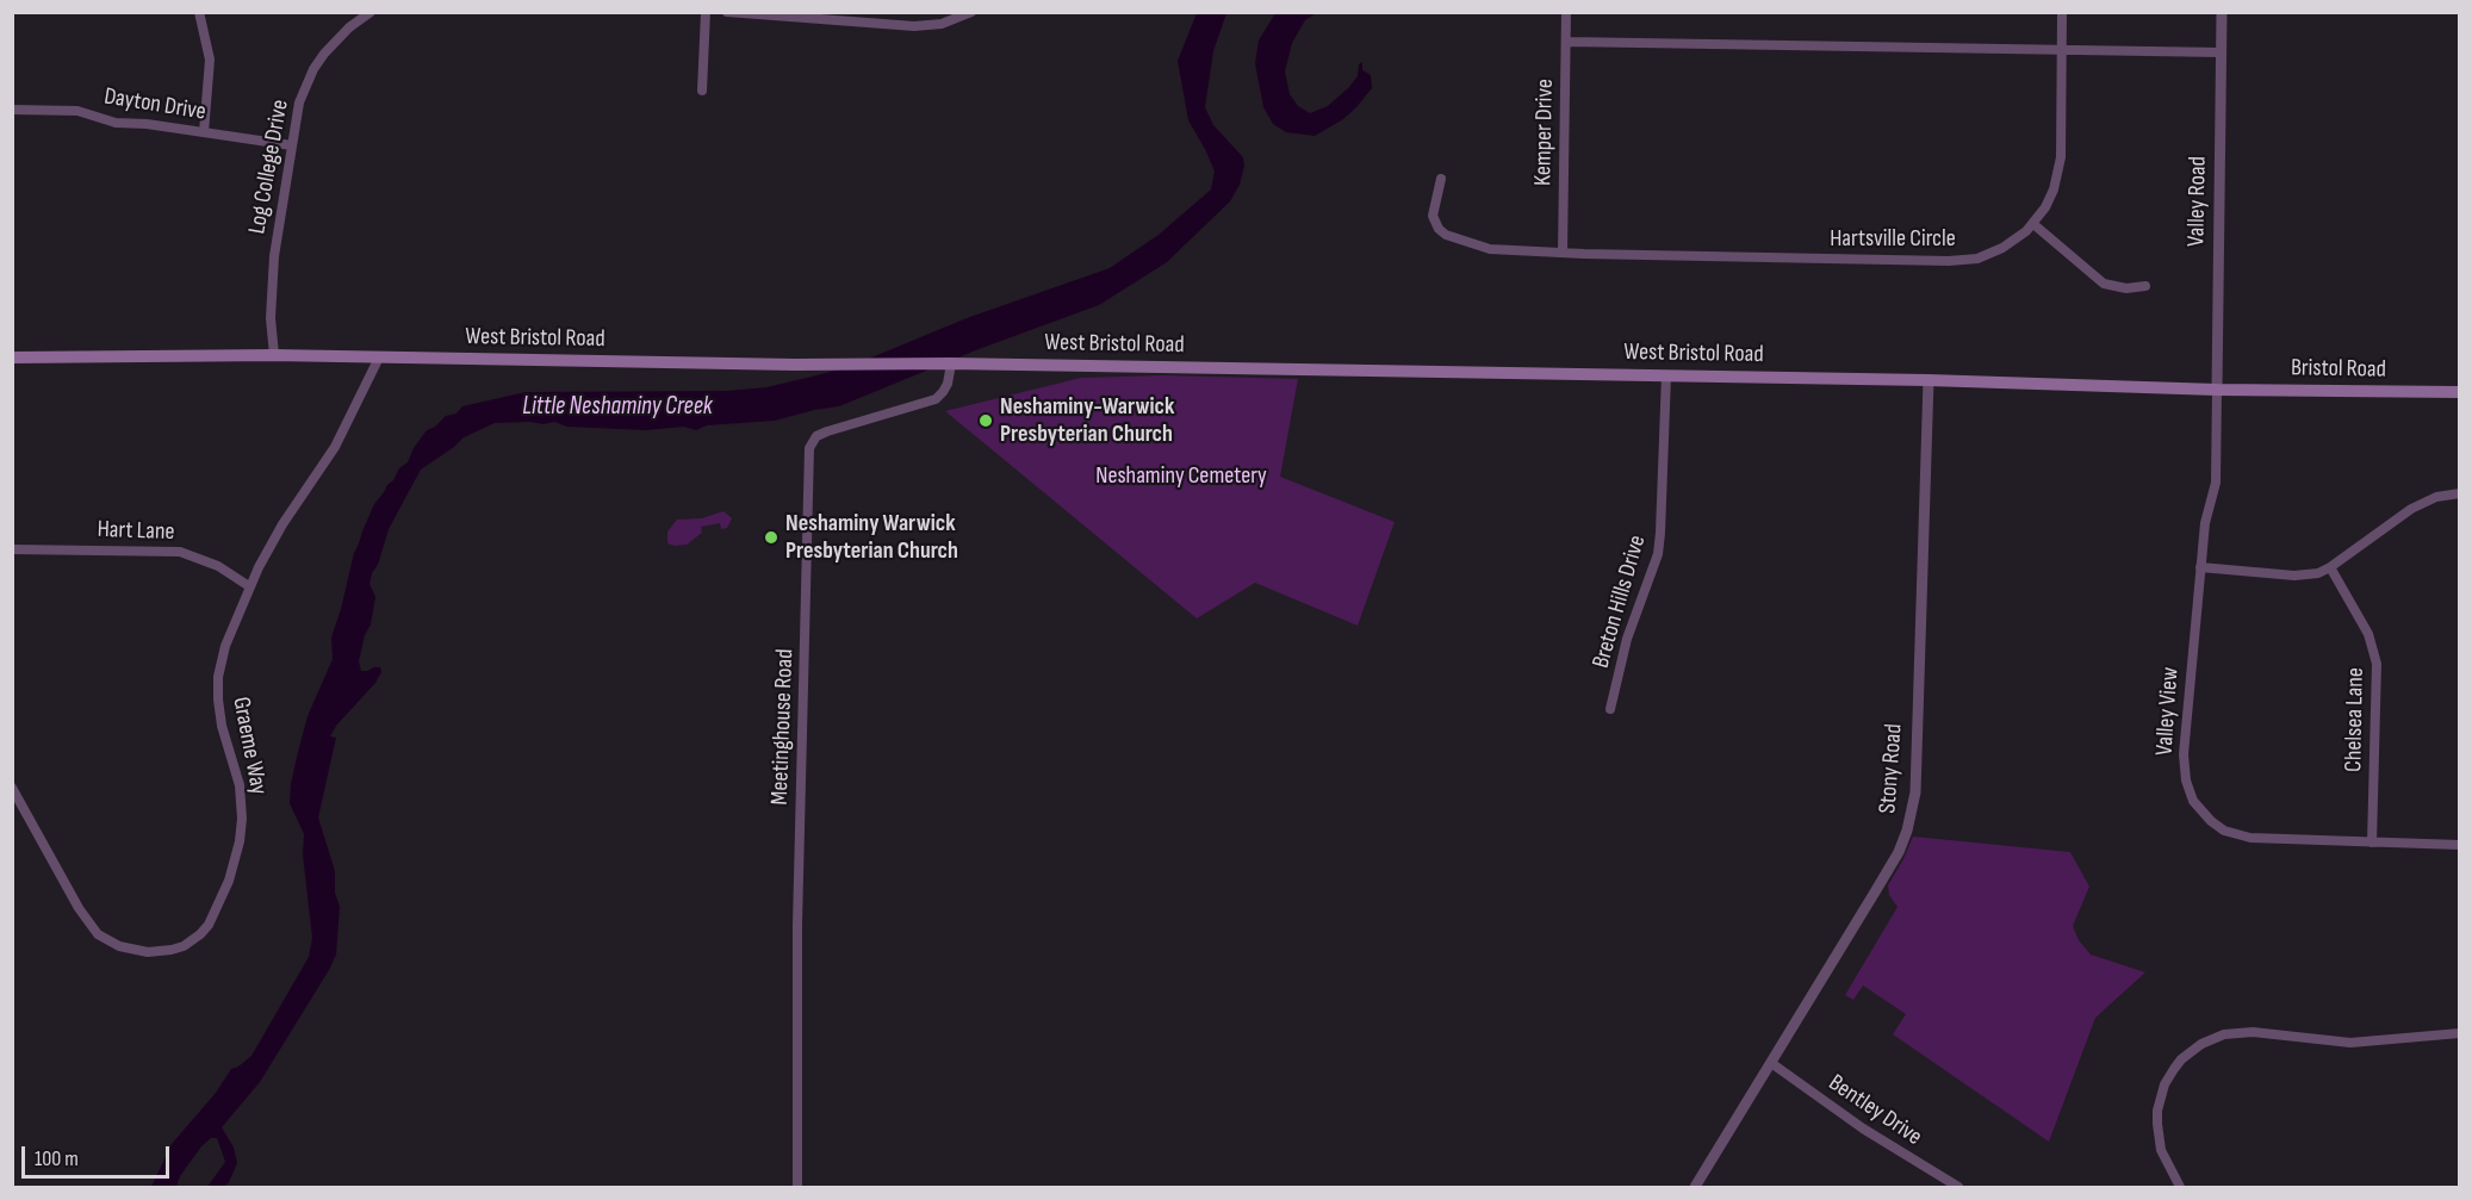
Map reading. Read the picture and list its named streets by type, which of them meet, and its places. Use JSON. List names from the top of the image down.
{
  "streets": {
    "main road": ["West Bristol Road", "Bristol Road"],
    "street": [
      "Dayton Drive",
      "Kemper Drive",
      "Log College Drive",
      "Valley Road",
      "Hartsville Circle",
      "Hart Lane",
      "Breton Hills Drive",
      "Valley View",
      "Chelsea Lane",
      "Meetinghouse Road",
      "Graeme Way",
      "Stony Road",
      "Bentley Drive"
    ]
  },
  "crossings": [
    ["Dayton Drive", "Log College Drive"],
    ["Kemper Drive", "Hartsville Circle"],
    ["Log College Drive", "West Bristol Road"],
    ["Valley Road", "West Bristol Road"],
    ["Valley Road", "Bristol Road"],
    ["Valley Road", "Valley View"],
    ["West Bristol Road", "Bristol Road"],
    ["West Bristol Road", "Breton Hills Drive"],
    ["West Bristol Road", "Valley View"],
    ["West Bristol Road", "Meetinghouse Road"],
    ["West Bristol Road", "Graeme Way"],
    ["West Bristol Road", "Stony Road"],
    ["Bristol Road", "Valley View"],
    ["Hart Lane", "Graeme Way"],
    ["Valley View", "Chelsea Lane"],
    ["Stony Road", "Bentley Drive"]
  ],
  "water": ["Little Neshaminy Creek"],
  "parks": ["Neshaminy Cemetery"],
  "places": ["Neshaminy-Warwick Presbyterian Church", "Neshaminy Warwick Presbyterian Church"],
  "scale_bar": "100 m"
}
